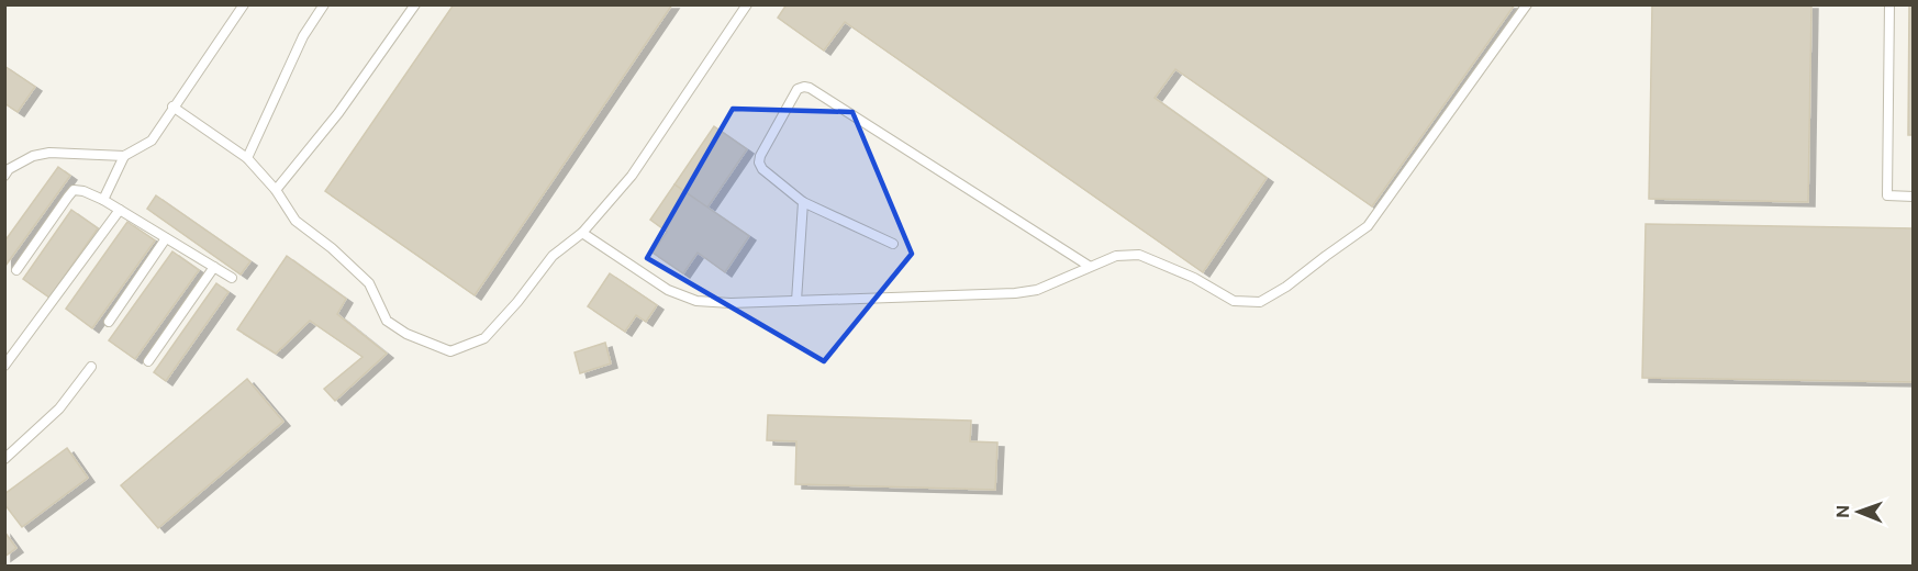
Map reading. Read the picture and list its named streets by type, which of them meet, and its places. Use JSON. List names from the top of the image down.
{
  "north": "left"
}
